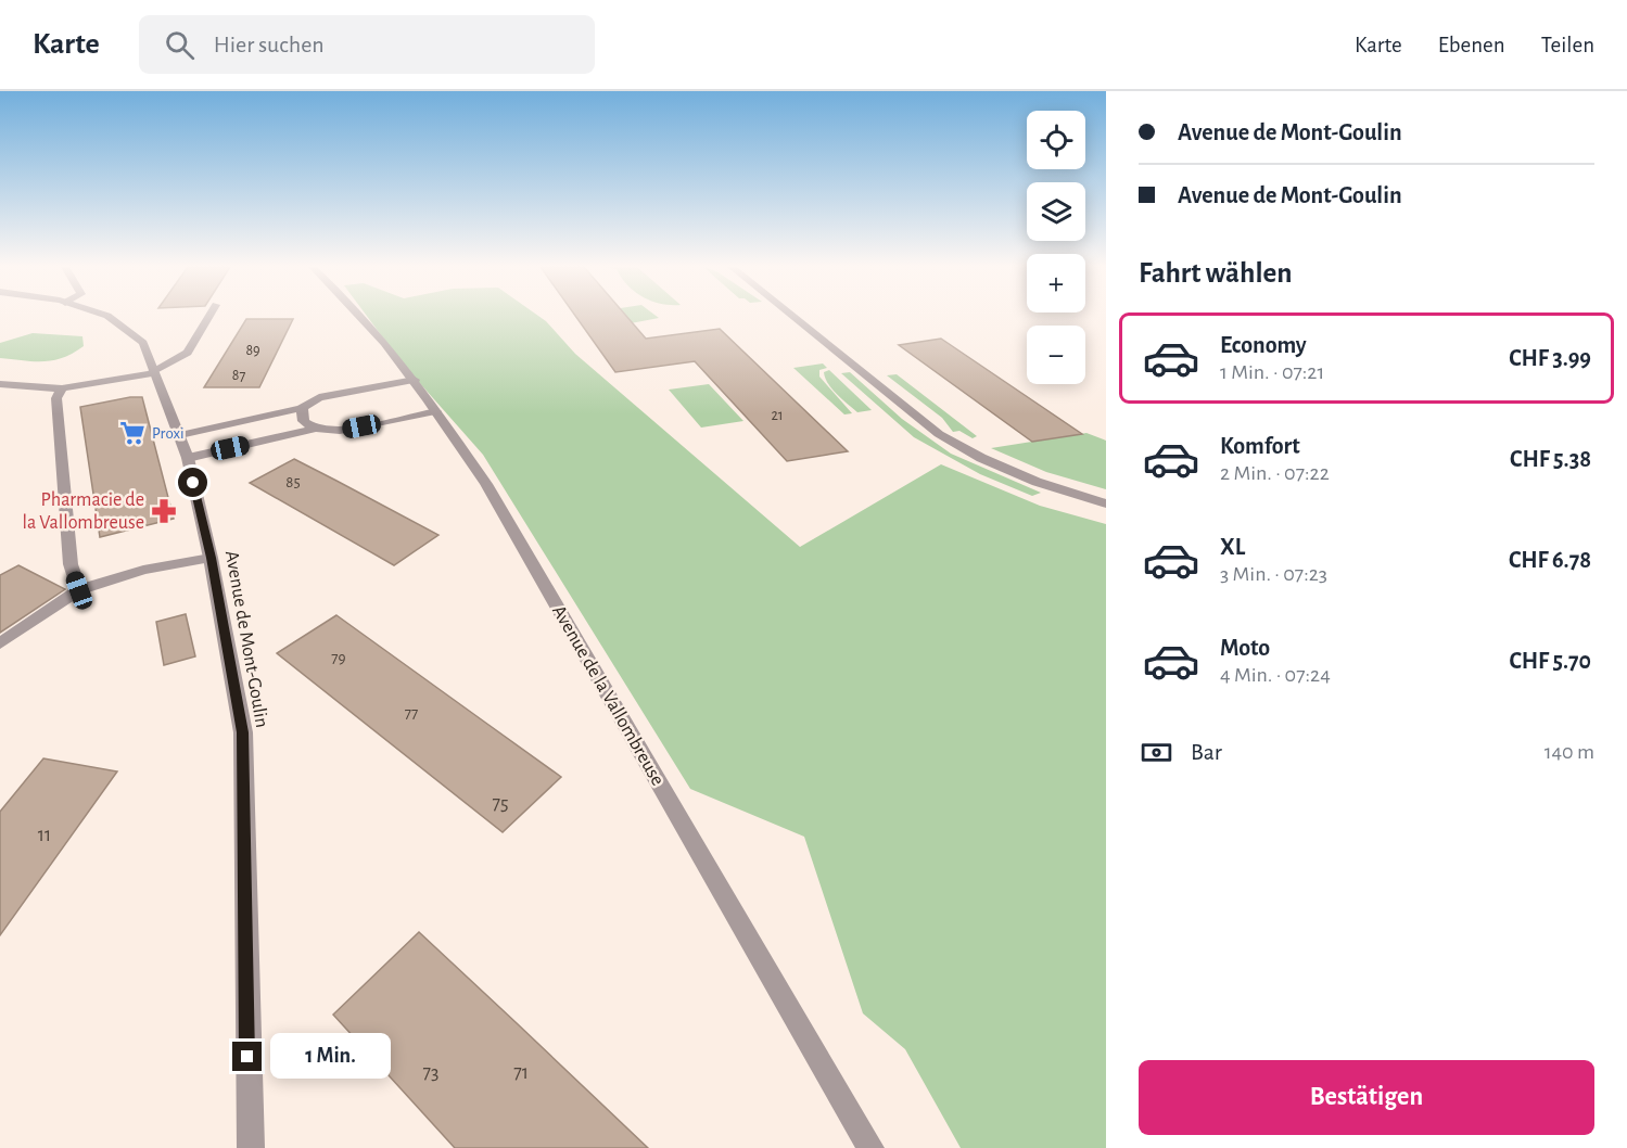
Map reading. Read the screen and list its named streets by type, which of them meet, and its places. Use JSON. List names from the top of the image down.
{
  "streets": {
    "street": ["Avenue de Mont-Goulin", "Avenue de la Vallombreuse"]
  },
  "places": {
    "supermarket": ["Proxi"],
    "pharmacy": ["Pharmacie de la Vallombreuse"]
  },
  "house_numbers": [
    "89",
    "87",
    "21",
    "85",
    "79",
    "77",
    "75",
    "11",
    "73",
    "71"
  ],
  "page": {
    "header": "Karte",
    "search": "Hier suchen",
    "nav": ["Karte", "Ebenen", "Teilen"],
    "banner": ["Avenue de Mont-Goulin", "Avenue de Mont-Goulin"],
    "map_buttons": ["+", "−"],
    "heading": "Fahrt wählen",
    "list": [
      {
        "name": "Economy",
        "note": "1 Min. · 07:21",
        "value": "CHF 3.99"
      },
      {
        "name": "Komfort",
        "note": "2 Min. · 07:22",
        "value": "CHF 5.38"
      },
      {
        "name": "XL",
        "note": "3 Min. · 07:23",
        "value": "CHF 6.78"
      },
      {
        "name": "Moto",
        "note": "4 Min. · 07:24",
        "value": "CHF 5.70"
      }
    ],
    "pay": ["Bar", "140 m"],
    "bubble": "1 Min.",
    "buttons": "Bestätigen"
  }
}
